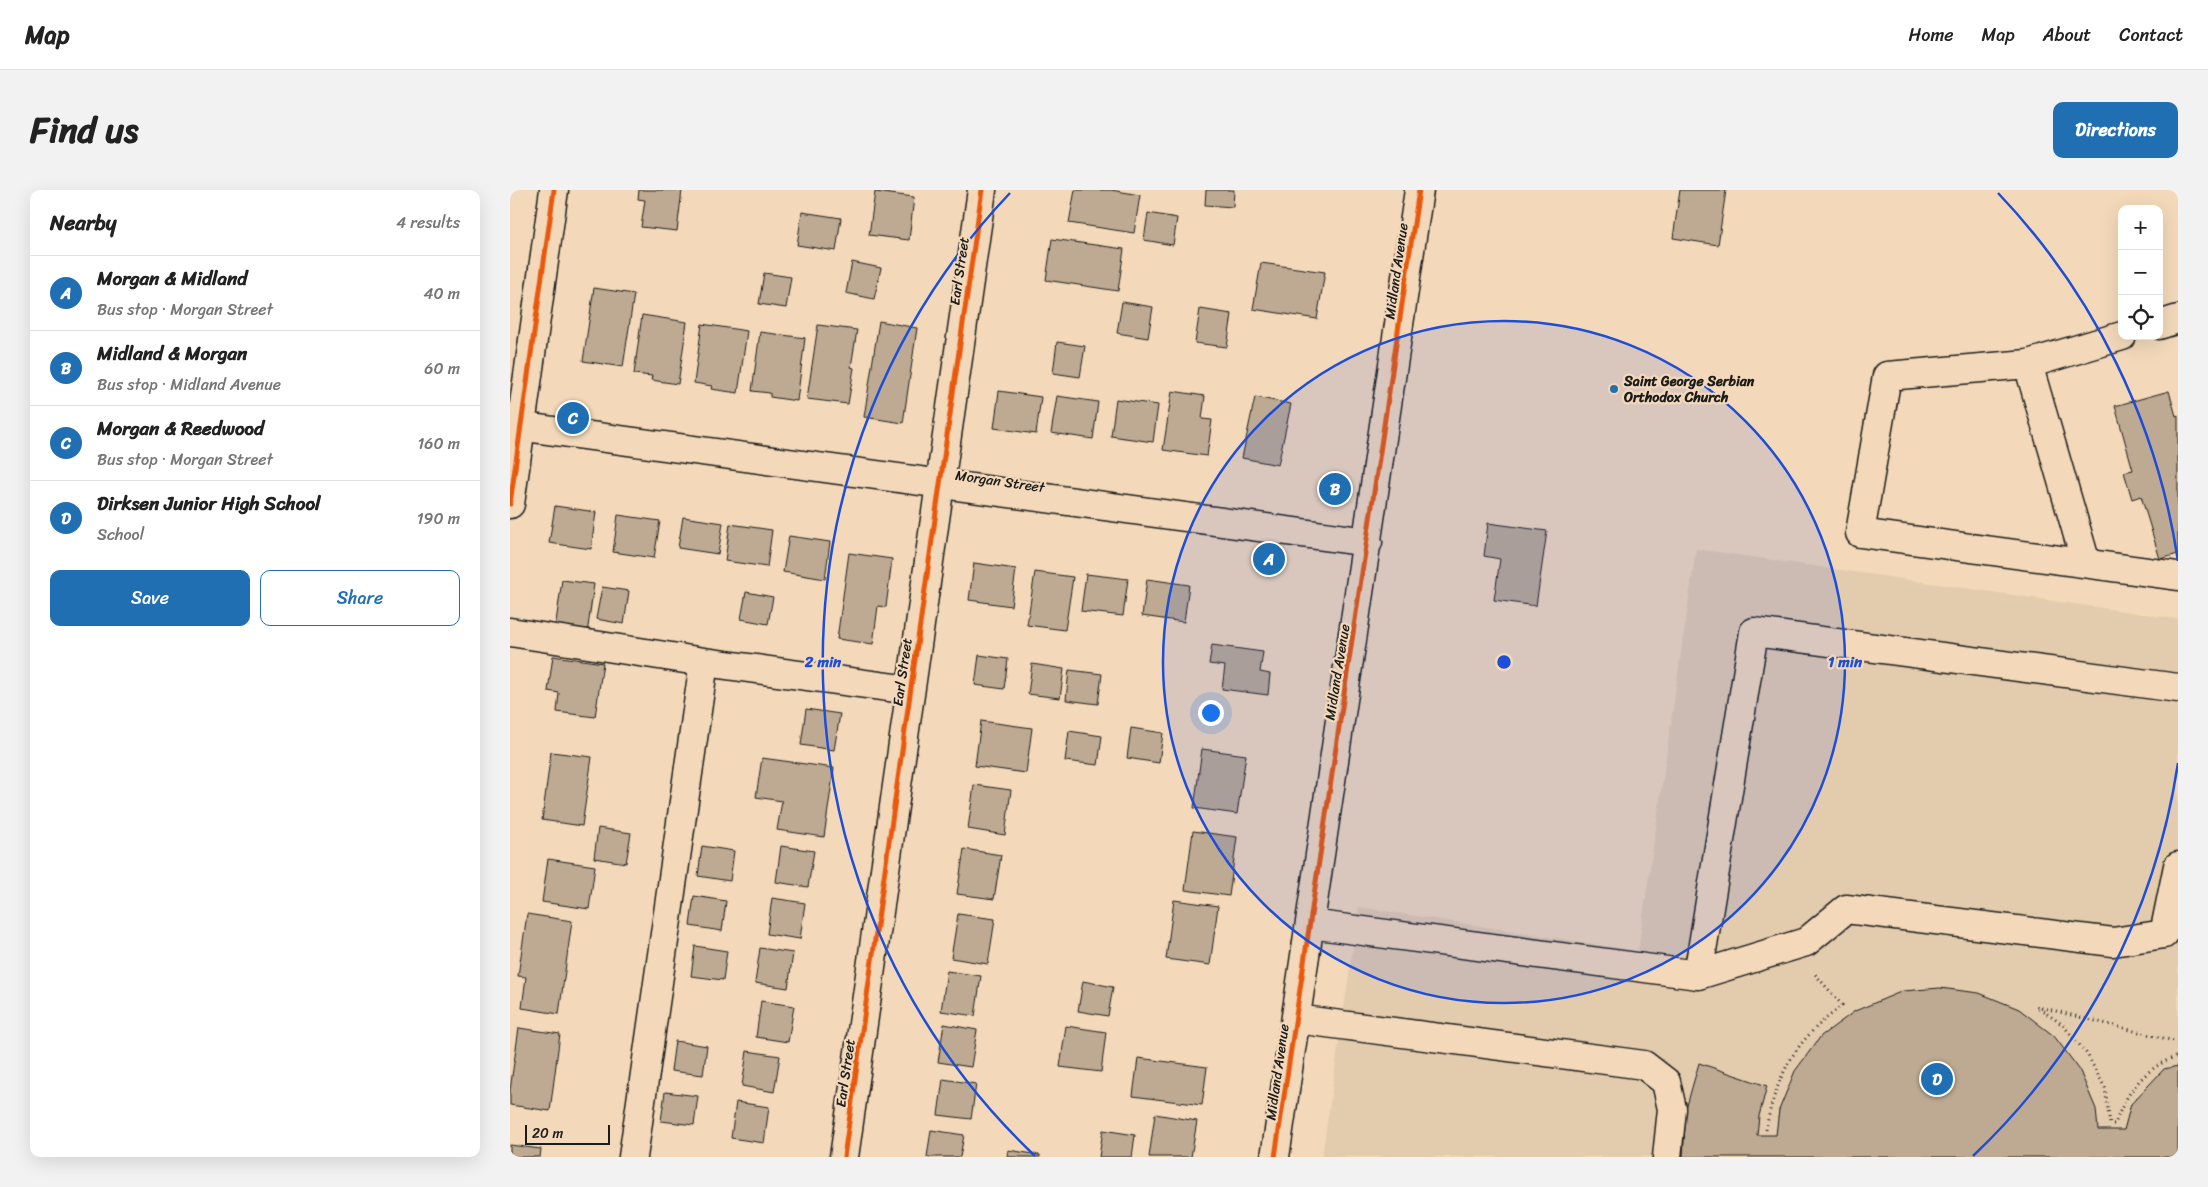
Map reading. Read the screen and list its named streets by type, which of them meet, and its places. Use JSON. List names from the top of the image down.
{
  "streets": {
    "street": ["Earl Street", "Midland Avenue", "Morgan Street"]
  },
  "crossings": [
    ["Earl Street", "Morgan Street"],
    ["Midland Avenue", "Morgan Street"]
  ],
  "places": ["Saint George Serbian Orthodox Church"],
  "scale_bar": "20 m",
  "page": {
    "header": "Map",
    "nav": [
      "Home",
      "Map",
      "About",
      "Contact"
    ],
    "title": "Find us",
    "buttons": [
      "Directions",
      ["Save", "Share"]
    ],
    "heading": ["Nearby", "4 results"],
    "map_buttons": ["+", "−"],
    "list": [
      {
        "mark": "A",
        "name": "Morgan & Midland",
        "note": "Bus stop · Morgan Street",
        "value": "40 m"
      },
      {
        "mark": "B",
        "name": "Midland & Morgan",
        "note": "Bus stop · Midland Avenue",
        "value": "60 m"
      },
      {
        "mark": "C",
        "name": "Morgan & Reedwood",
        "note": "Bus stop · Morgan Street",
        "value": "160 m"
      },
      {
        "mark": "D",
        "name": "Dirksen Junior High School",
        "note": "School",
        "value": "190 m"
      }
    ],
    "pins": [
      "C",
      "B",
      "A",
      "D"
    ],
    "scale": "20 m"
  },
  "rings": ["1 min", "2 min"]
}
